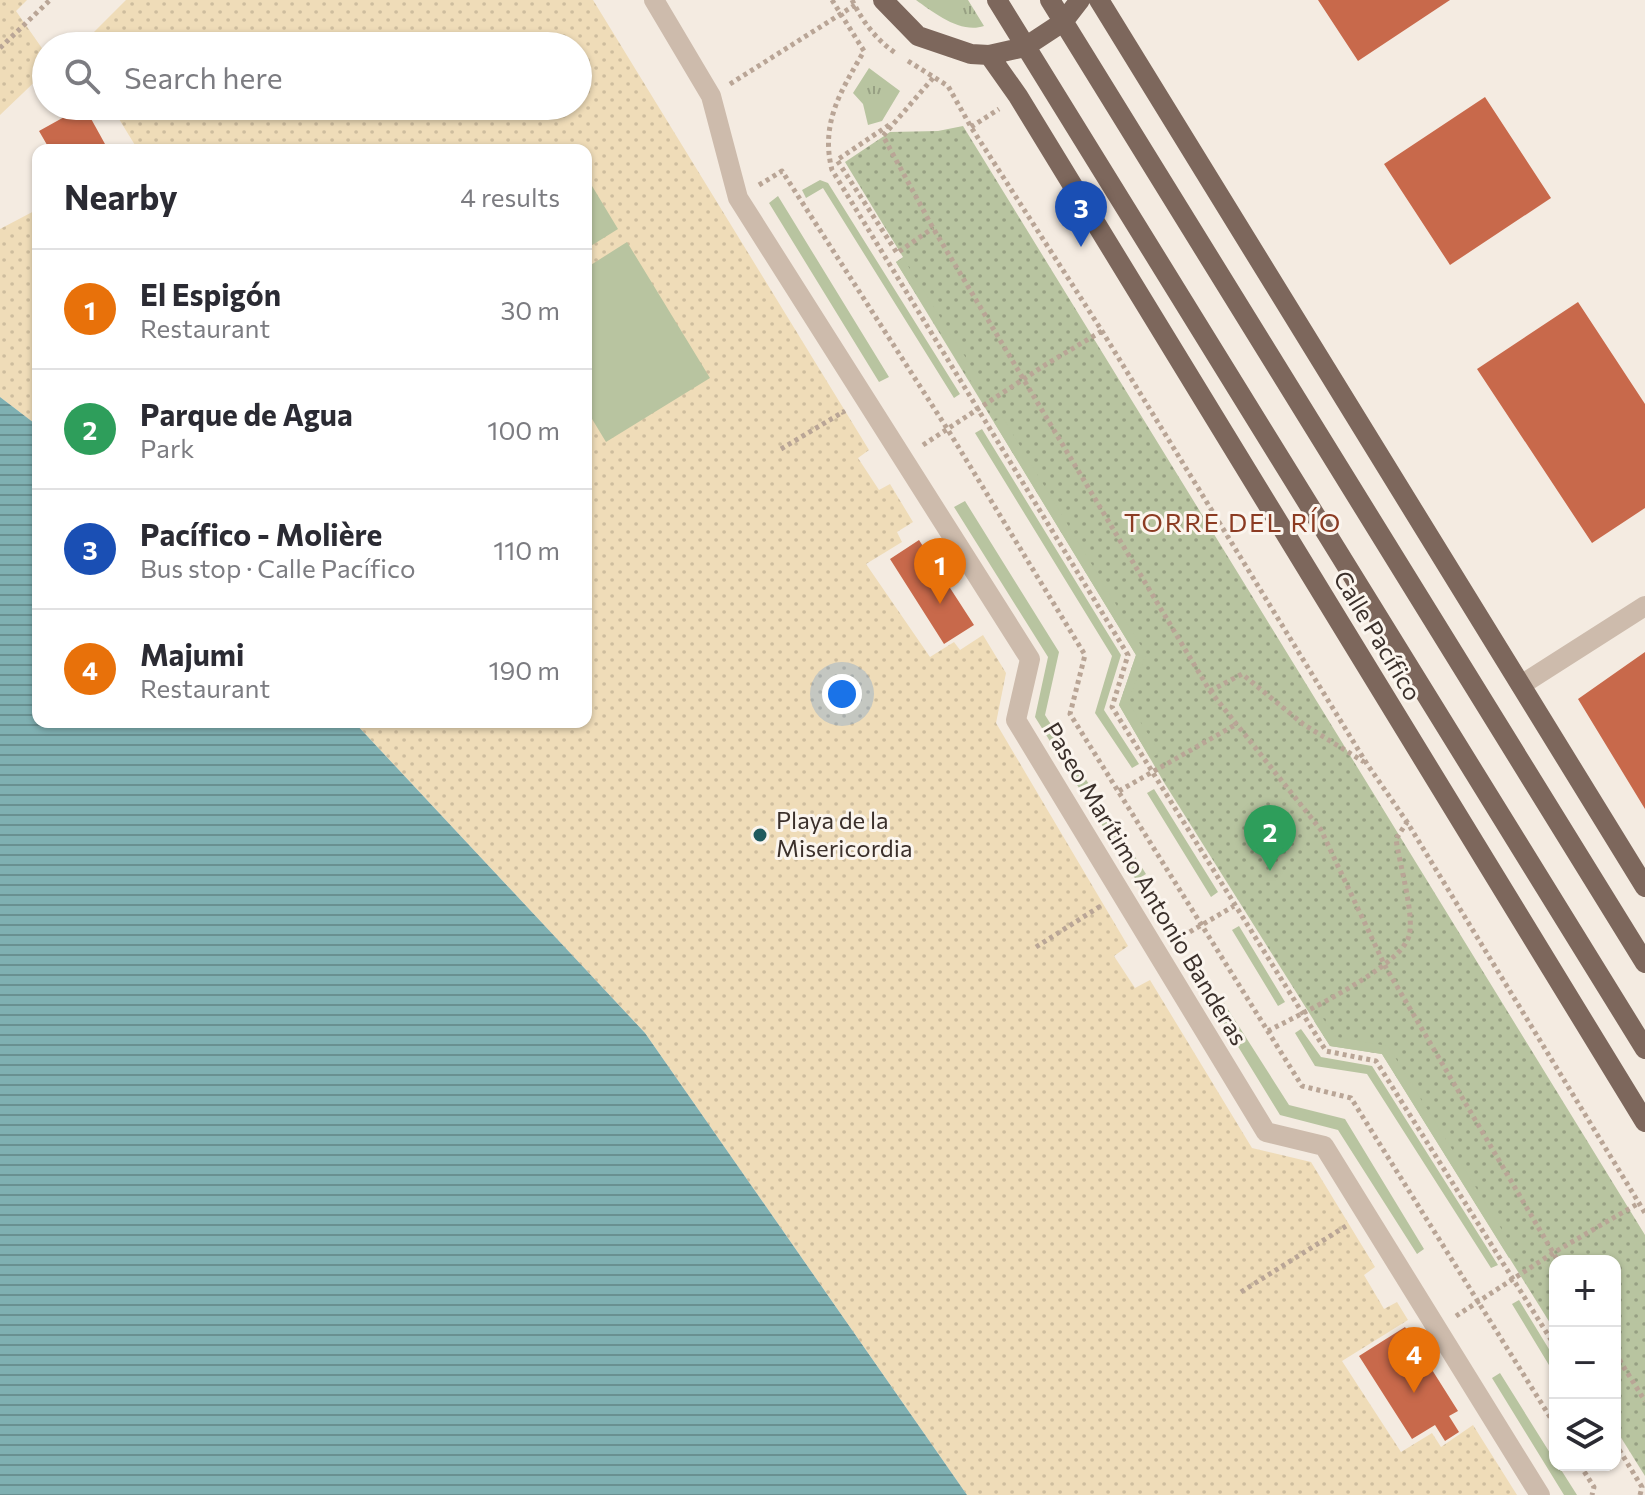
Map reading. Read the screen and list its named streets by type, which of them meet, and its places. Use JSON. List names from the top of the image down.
{
  "streets": {
    "main road": ["Calle Pacífico"],
    "street": ["Paseo Marítimo Antonio Banderas"]
  },
  "districts": ["TORRE DEL RÍO"],
  "places": ["Playa de la Misericordia"],
  "page": {
    "search": "Search here",
    "heading": ["Nearby", "4 results"],
    "pins": [
      "3",
      "1",
      "2",
      "4"
    ],
    "list": [
      {
        "mark": "1",
        "name": "El Espigón",
        "note": "Restaurant",
        "value": "30 m"
      },
      {
        "mark": "2",
        "name": "Parque de Agua",
        "note": "Park",
        "value": "100 m"
      },
      {
        "mark": "3",
        "name": "Pacífico - Molière",
        "note": "Bus stop · Calle Pacífico",
        "value": "110 m"
      },
      {
        "mark": "4",
        "name": "Majumi",
        "note": "Restaurant",
        "value": "190 m"
      }
    ],
    "map_buttons": ["+", "−"]
  }
}
